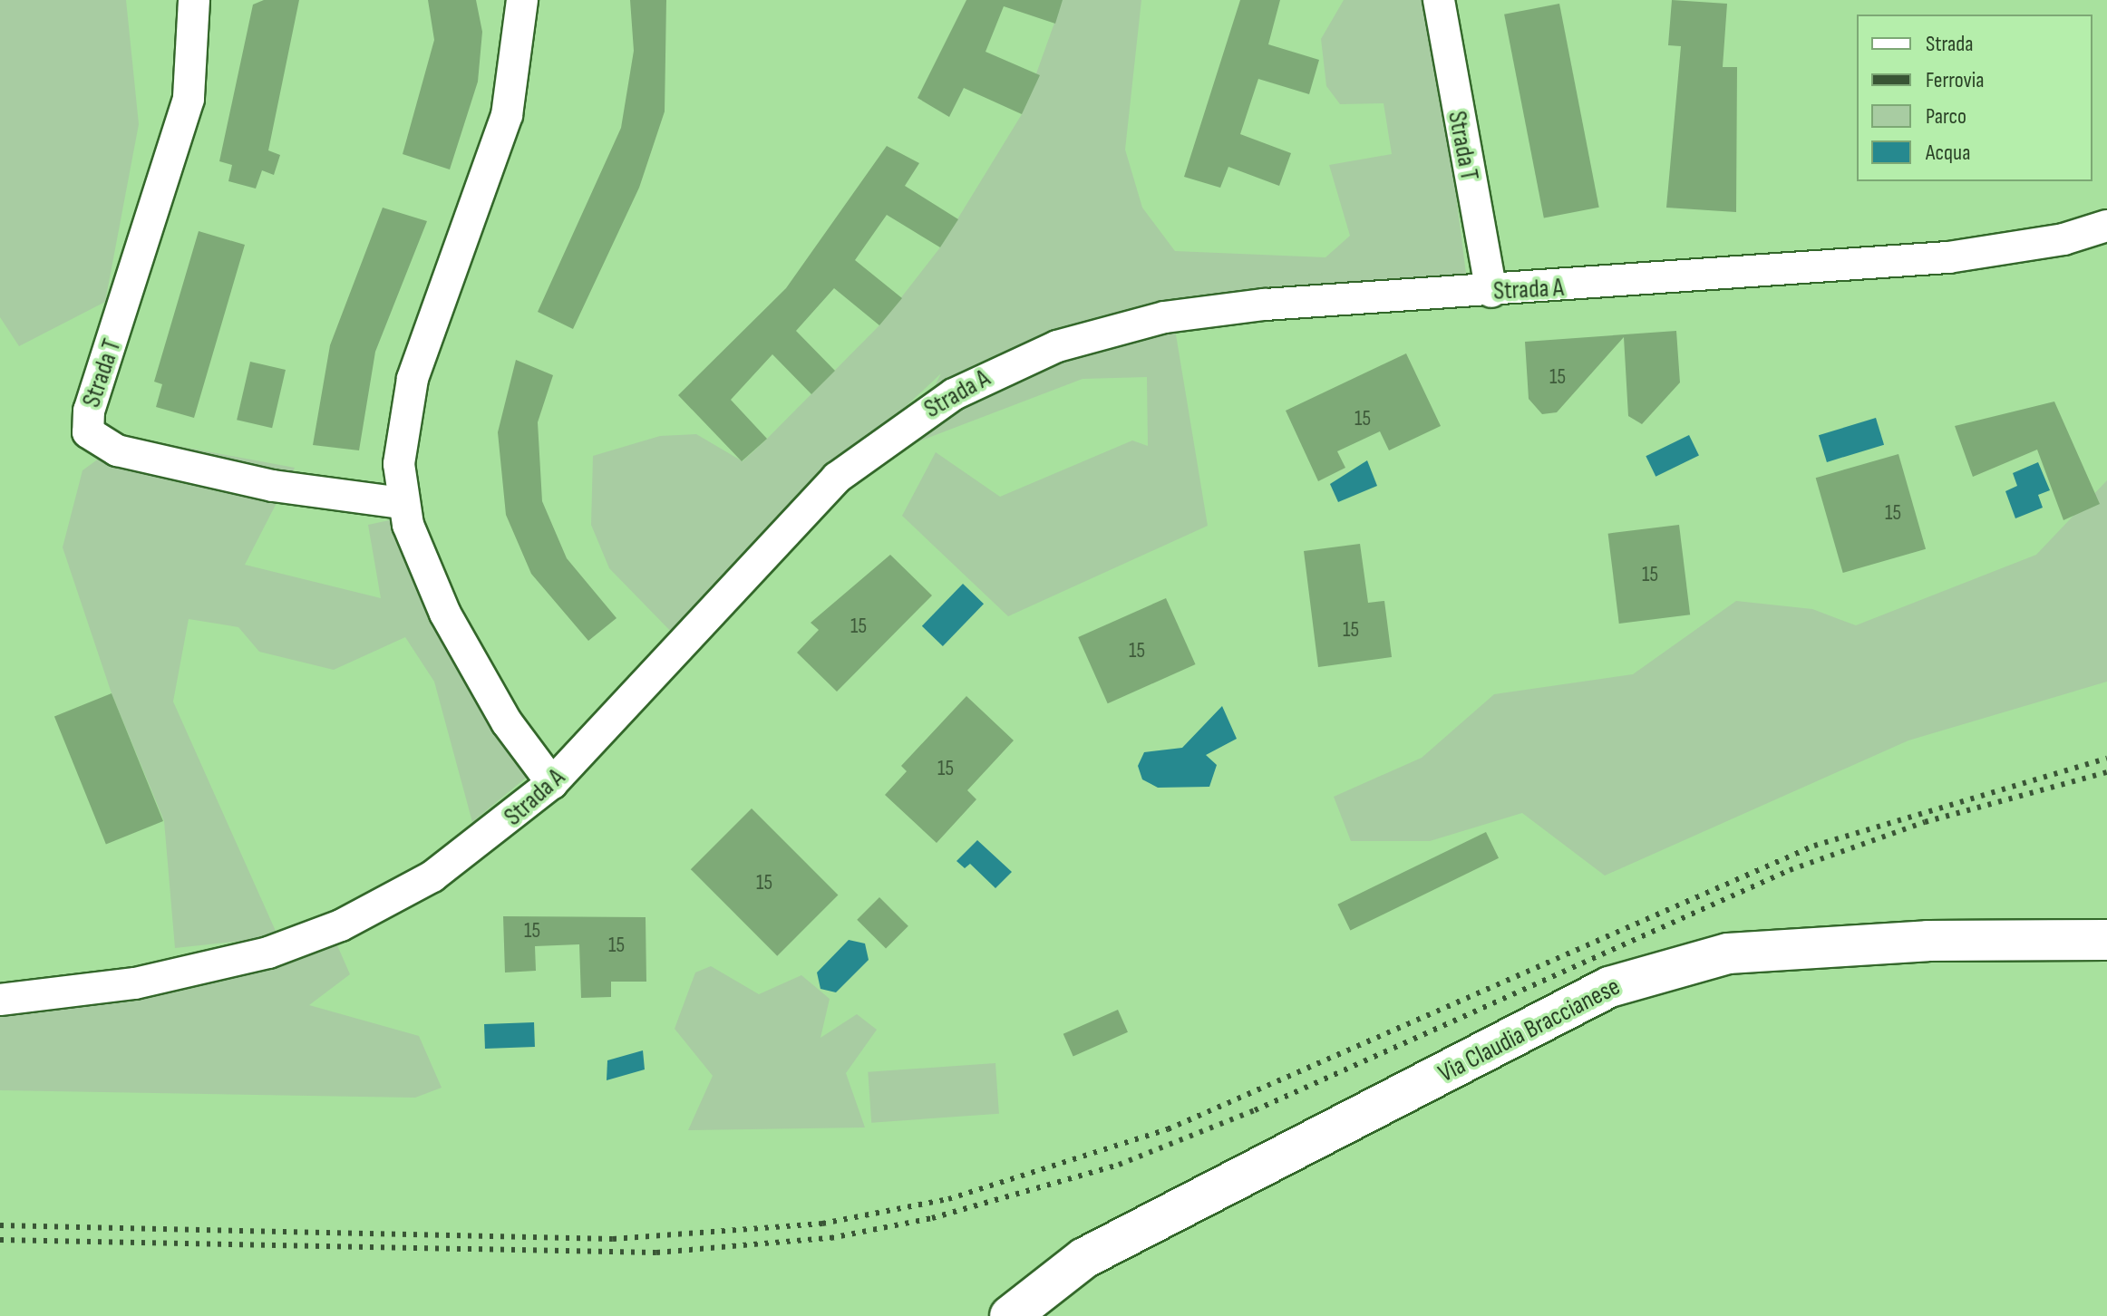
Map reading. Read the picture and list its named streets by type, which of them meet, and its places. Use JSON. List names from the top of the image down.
{
  "streets": {
    "main road": ["Via Claudia Braccianese"],
    "street": ["Strada T", "Strada A"]
  },
  "crossings": [
    ["Strada T", "Strada A"]
  ],
  "house_numbers": [
    "15",
    "15",
    "15",
    "15",
    "15",
    "15",
    "15",
    "15",
    "15",
    "15",
    "15"
  ],
  "legend": [
    "Strada",
    "Ferrovia",
    "Parco",
    "Acqua"
  ]
}
